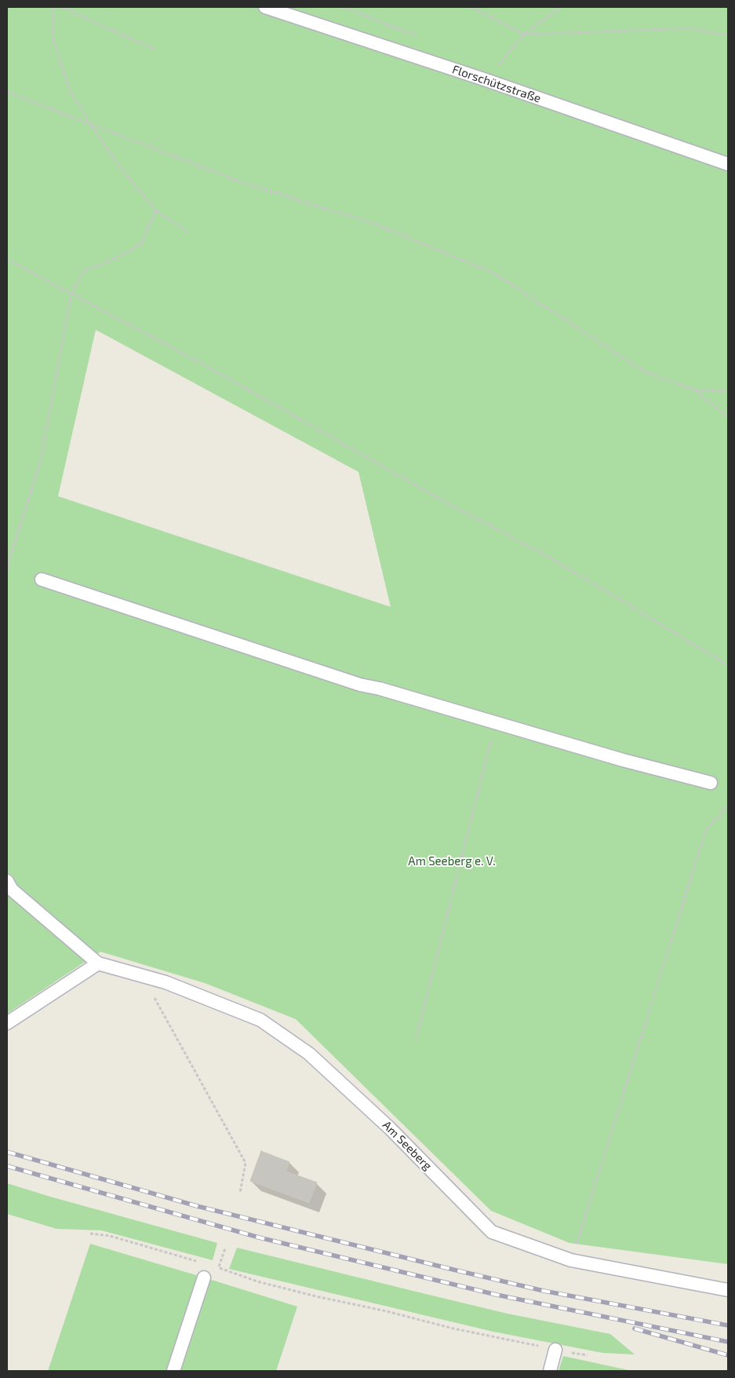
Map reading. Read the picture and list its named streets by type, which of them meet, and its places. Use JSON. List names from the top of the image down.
{
  "streets": {
    "lane": ["Florschützstraße", "Am Seeberg"]
  },
  "parks": ["Am Seeberg e. V."]
}
